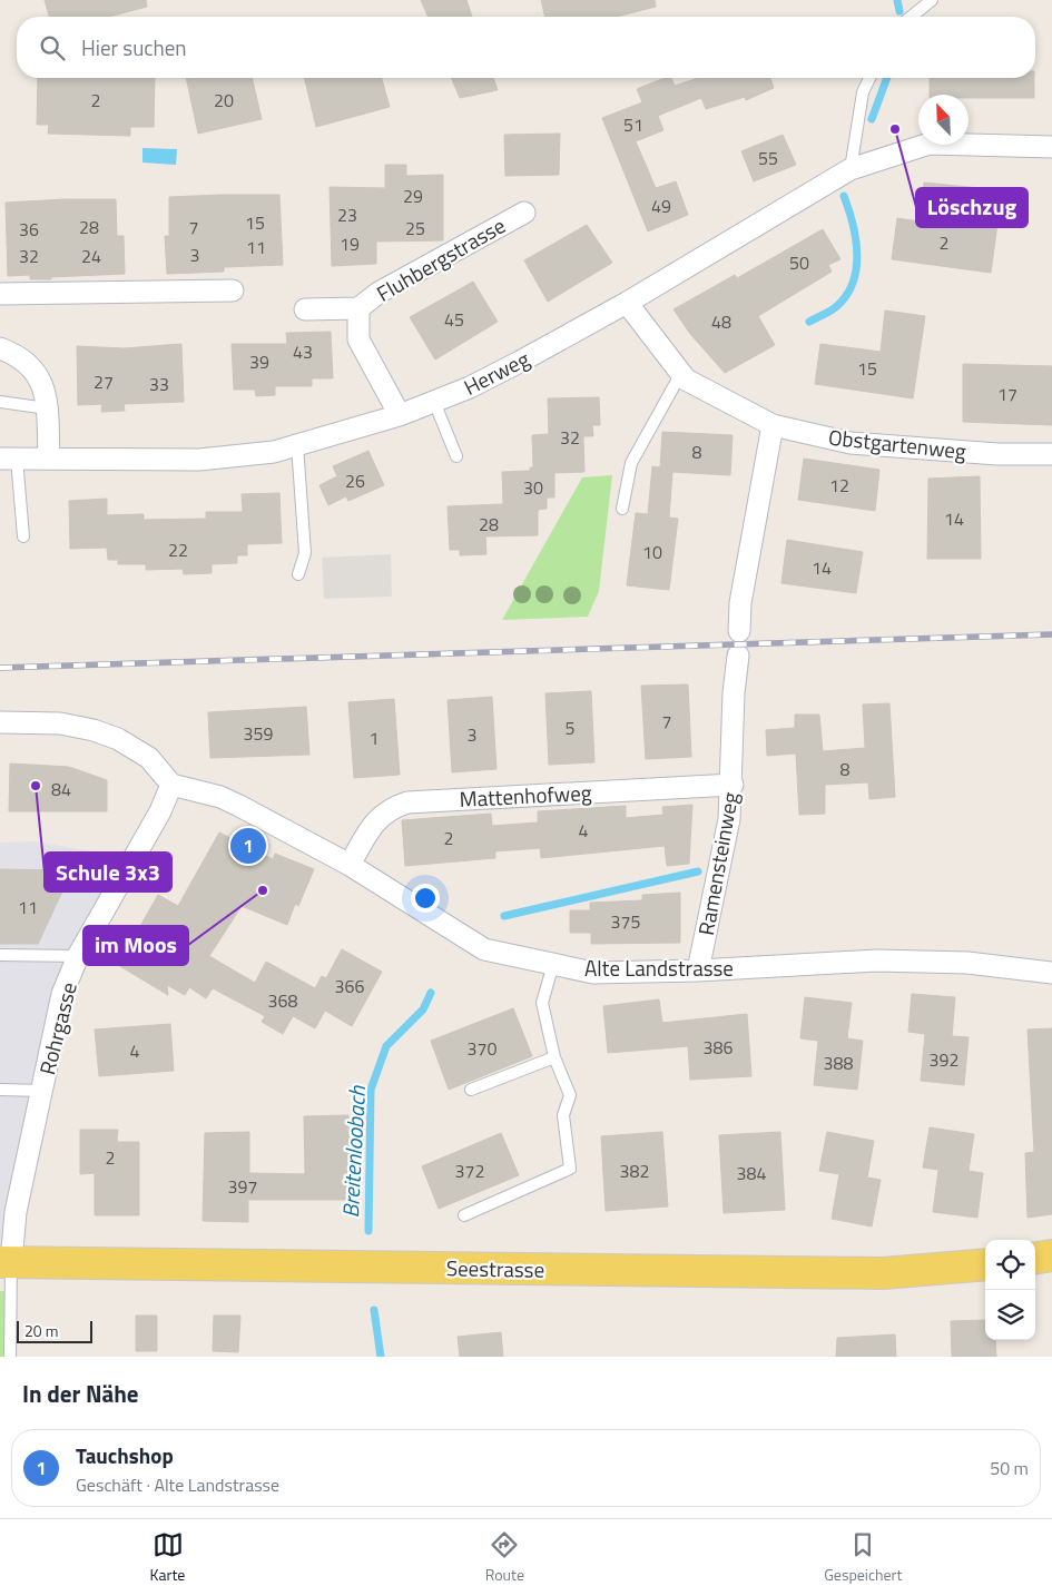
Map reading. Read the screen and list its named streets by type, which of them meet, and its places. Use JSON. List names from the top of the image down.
{
  "streets": {
    "main road": ["Seestrasse"],
    "street": [
      "Fluhbergstrasse",
      "Herweg",
      "Obstgartenweg",
      "Mattenhofweg",
      "Ramensteinweg",
      "Alte Landstrasse",
      "Rohrgasse"
    ]
  },
  "crossings": [
    ["Fluhbergstrasse", "Herweg"],
    ["Herweg", "Obstgartenweg"],
    ["Mattenhofweg", "Ramensteinweg"],
    ["Mattenhofweg", "Alte Landstrasse"],
    ["Ramensteinweg", "Alte Landstrasse"],
    ["Alte Landstrasse", "Rohrgasse"],
    ["Rohrgasse", "Seestrasse"]
  ],
  "water": ["Breitenloobach"],
  "places": ["Löschzug", "Schule 3x3", "im Moos"],
  "house_numbers": [
    "2",
    "20",
    "51",
    "55",
    "29",
    "49",
    "23",
    "15",
    "28",
    "7",
    "25",
    "36",
    "2",
    "19",
    "11",
    "3",
    "32",
    "24",
    "50",
    "45",
    "48",
    "43",
    "39",
    "15",
    "27",
    "33",
    "17",
    "32",
    "8",
    "26",
    "12",
    "30",
    "14",
    "28",
    "22",
    "10",
    "14",
    "7",
    "5",
    "359",
    "3",
    "1",
    "8",
    "84",
    "4",
    "2",
    "11",
    "375",
    "366",
    "368",
    "386",
    "370",
    "4",
    "392",
    "388",
    "2",
    "372",
    "382",
    "384",
    "397"
  ],
  "scale_bar": "20 m",
  "north": "top left",
  "page": {
    "search": "Hier suchen",
    "pins": "1",
    "scale": "20 m",
    "heading": "In der Nähe",
    "list": [
      {
        "mark": "1",
        "name": "Tauchshop",
        "note": "Geschäft · Alte Landstrasse",
        "value": "50 m"
      }
    ],
    "nav": ["Karte", "Route", "Gespeichert"]
  }
}
